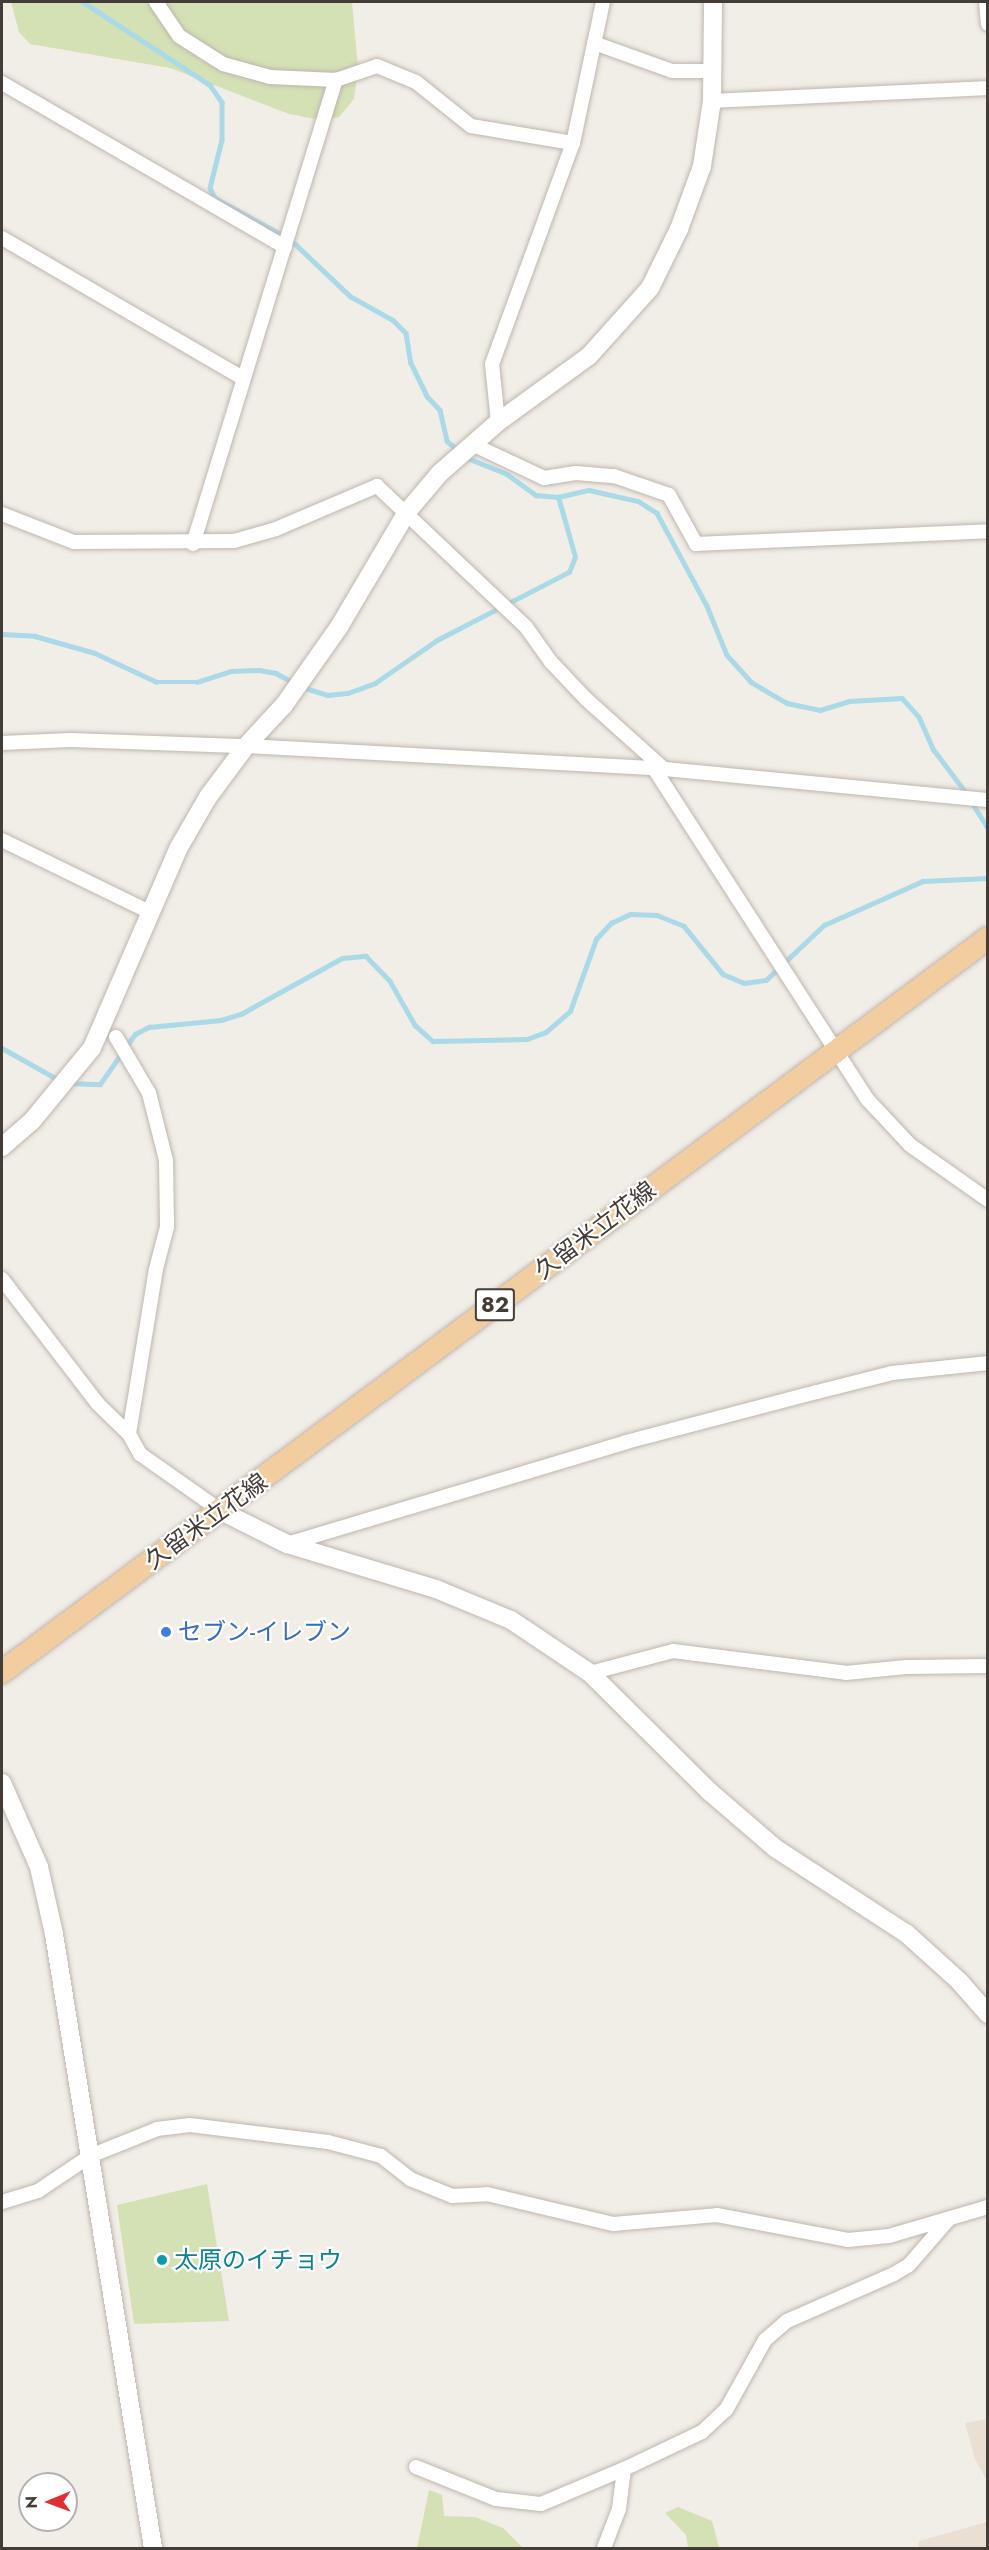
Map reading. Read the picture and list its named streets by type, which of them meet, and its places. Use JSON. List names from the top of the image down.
{
  "streets": {
    "main road": ["久留米立花線", "82"]
  },
  "places": ["セブン-イレブン", "太原のイチョウ"],
  "north": "left"
}
